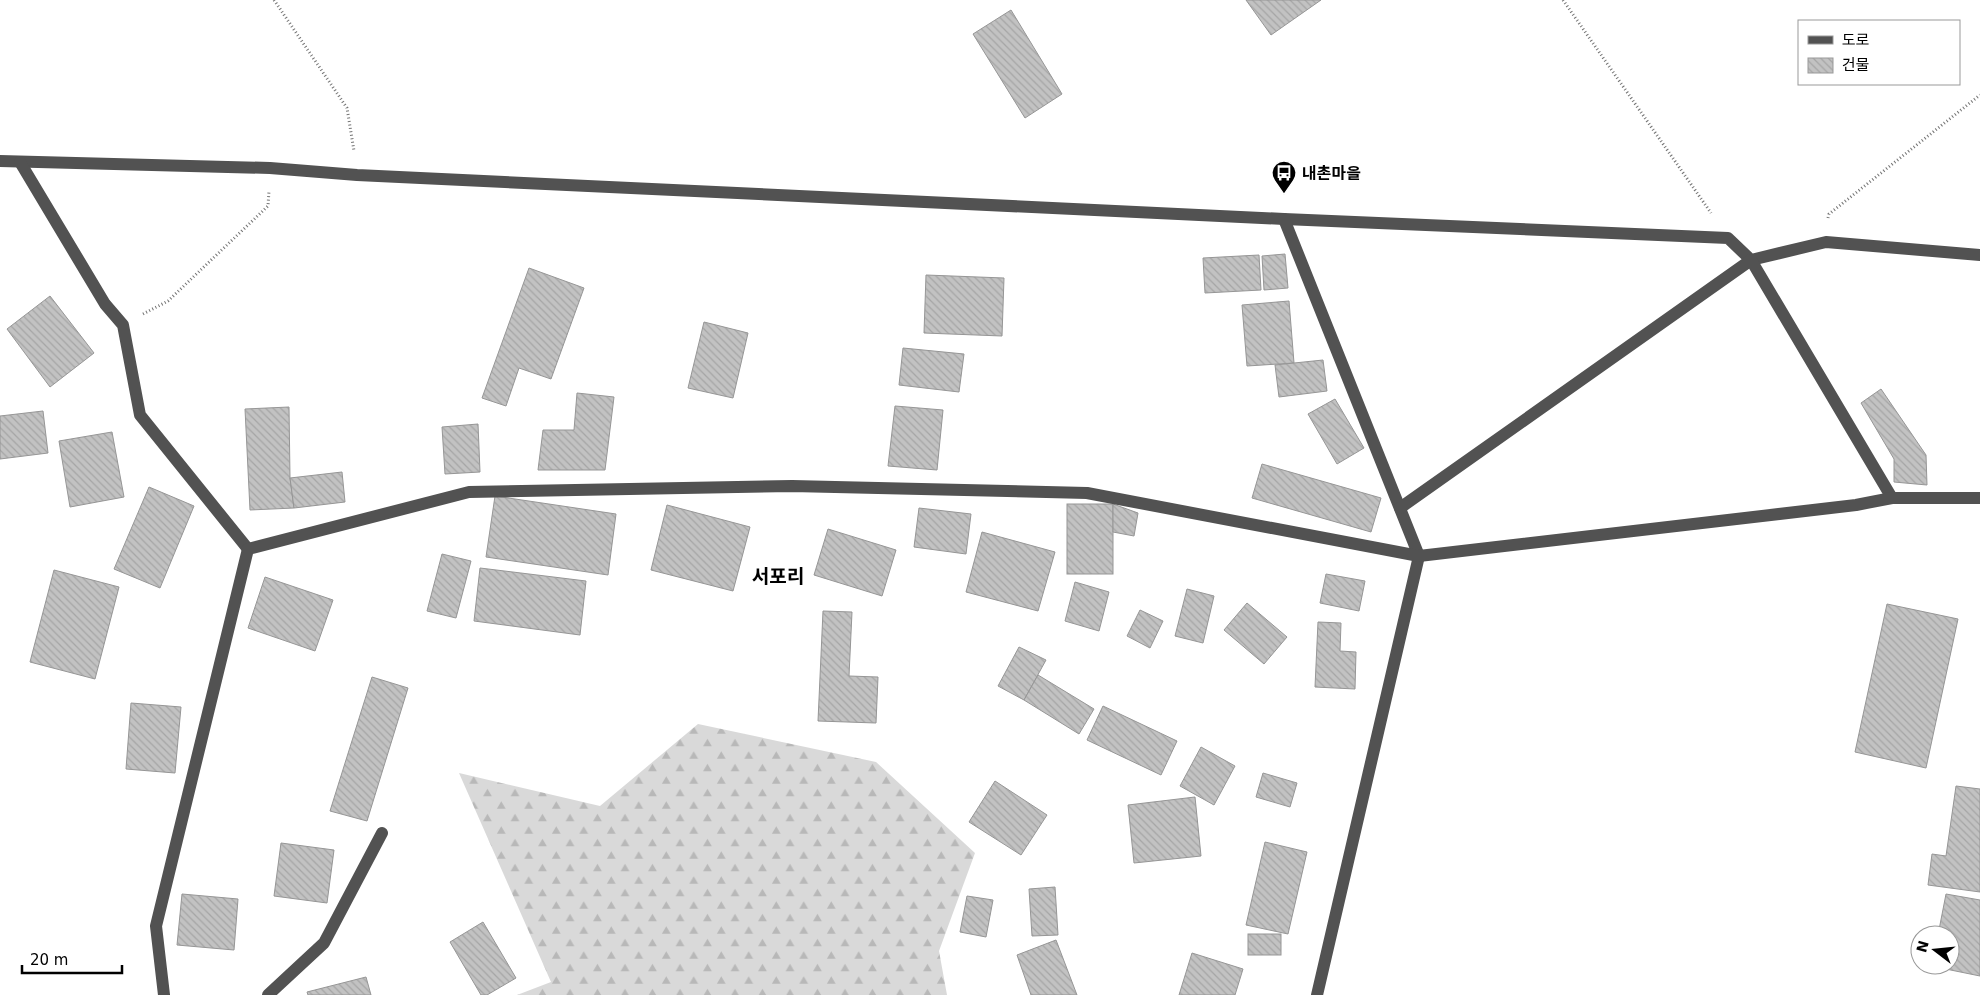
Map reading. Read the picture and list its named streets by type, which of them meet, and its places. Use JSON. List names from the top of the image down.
{
  "districts": ["서포리"],
  "places": {
    "bus stop": ["내촌마을"]
  },
  "legend": ["도로", "건물"],
  "scale_bar": "20 m",
  "north": "left"
}
